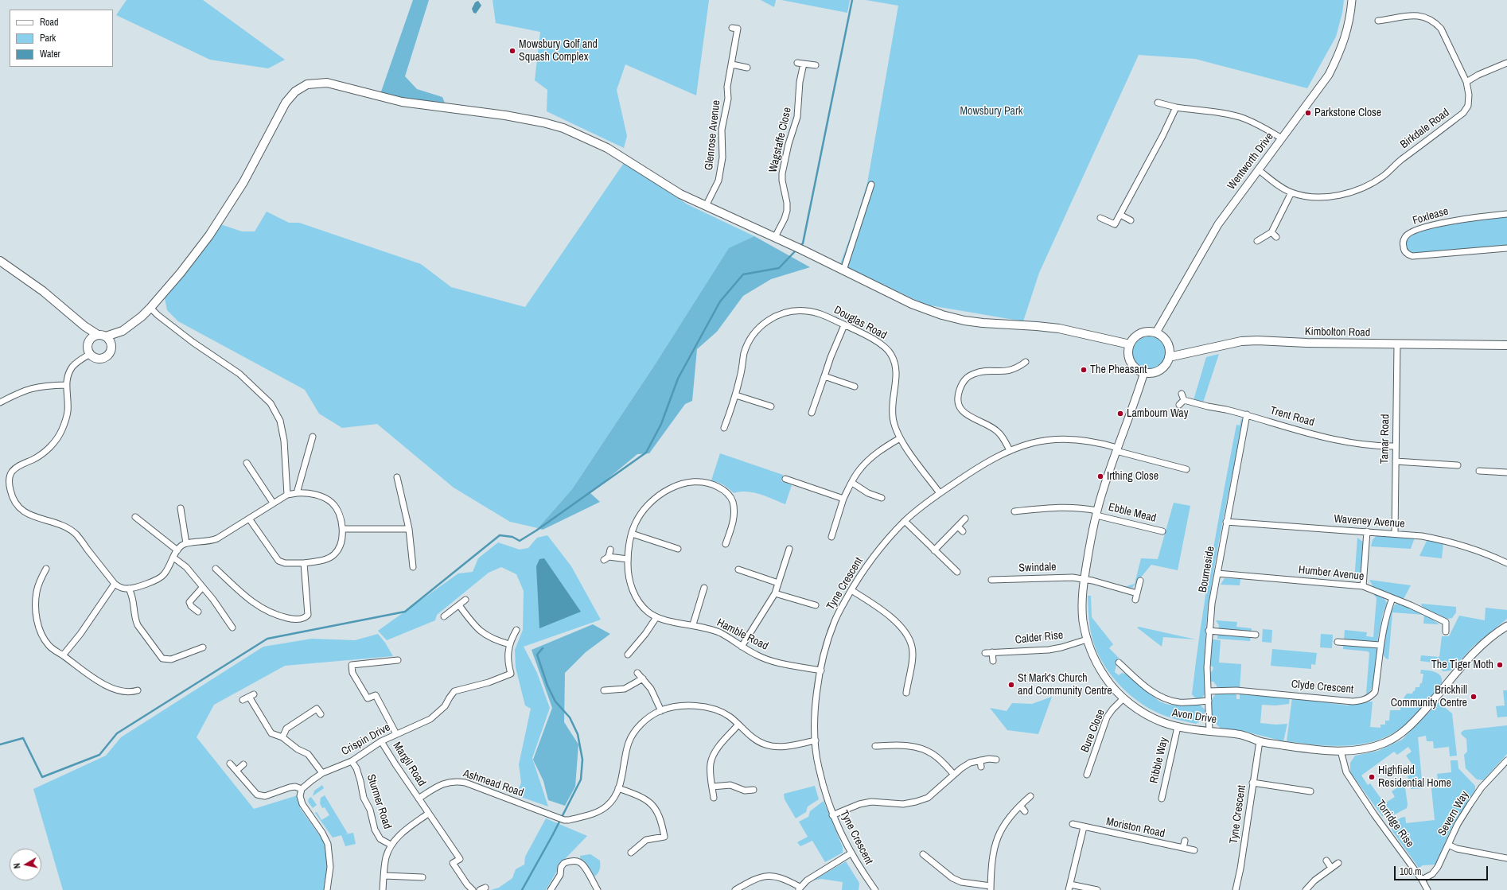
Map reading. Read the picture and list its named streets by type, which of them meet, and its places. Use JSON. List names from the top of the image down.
{
  "streets": {
    "main road": ["Kimbolton Road"],
    "street": [
      "Birkdale Road",
      "Glenrose Avenue",
      "Wagstaffe Close",
      "Wentworth Drive",
      "Foxlease",
      "Douglas Road",
      "Trent Road",
      "Tamar Road",
      "Ebble Mead",
      "Waveney Avenue",
      "Swindale",
      "Bourneside",
      "Humber Avenue",
      "Tyne Crescent",
      "Hamble Road",
      "Calder Rise",
      "Clyde Crescent",
      "Avon Drive",
      "Bure Close",
      "Crispin Drive",
      "Ribble Way",
      "Margil Road",
      "Ashmead Road",
      "Sturmer Road",
      "Severn Way",
      "Torridge Rise",
      "Moriston Road"
    ]
  },
  "crossings": [
    ["Birkdale Road", "Wentworth Drive"],
    ["Wentworth Drive", "Kimbolton Road"],
    ["Wentworth Drive", "Avon Drive"],
    ["Douglas Road", "Tyne Crescent"],
    ["Kimbolton Road", "Tamar Road"],
    ["Kimbolton Road", "Avon Drive"],
    ["Trent Road", "Tamar Road"],
    ["Trent Road", "Bourneside"],
    ["Tamar Road", "Waveney Avenue"],
    ["Ebble Mead", "Avon Drive"],
    ["Waveney Avenue", "Bourneside"],
    ["Swindale", "Avon Drive"],
    ["Bourneside", "Humber Avenue"],
    ["Bourneside", "Clyde Crescent"],
    ["Bourneside", "Avon Drive"],
    ["Humber Avenue", "Clyde Crescent"],
    ["Tyne Crescent", "Hamble Road"],
    ["Tyne Crescent", "Avon Drive"],
    ["Calder Rise", "Avon Drive"],
    ["Avon Drive", "Bure Close"],
    ["Avon Drive", "Ribble Way"],
    ["Avon Drive", "Torridge Rise"],
    ["Crispin Drive", "Margil Road"],
    ["Crispin Drive", "Sturmer Road"],
    ["Margil Road", "Ashmead Road"],
    ["Severn Way", "Torridge Rise"]
  ],
  "parks": ["Mowsbury Park"],
  "places": [
    "Mowsbury Golf and Squash Complex",
    "Parkstone Close",
    "The Pheasant",
    "Lambourn Way",
    "Irthing Close",
    "The Tiger Moth",
    "St Mark's Church and Community Centre",
    "Brickhill Community Centre",
    "Highfield Residential Home"
  ],
  "legend": ["Road", "Park", "Water"],
  "scale_bar": "100 m",
  "north": "left"
}
